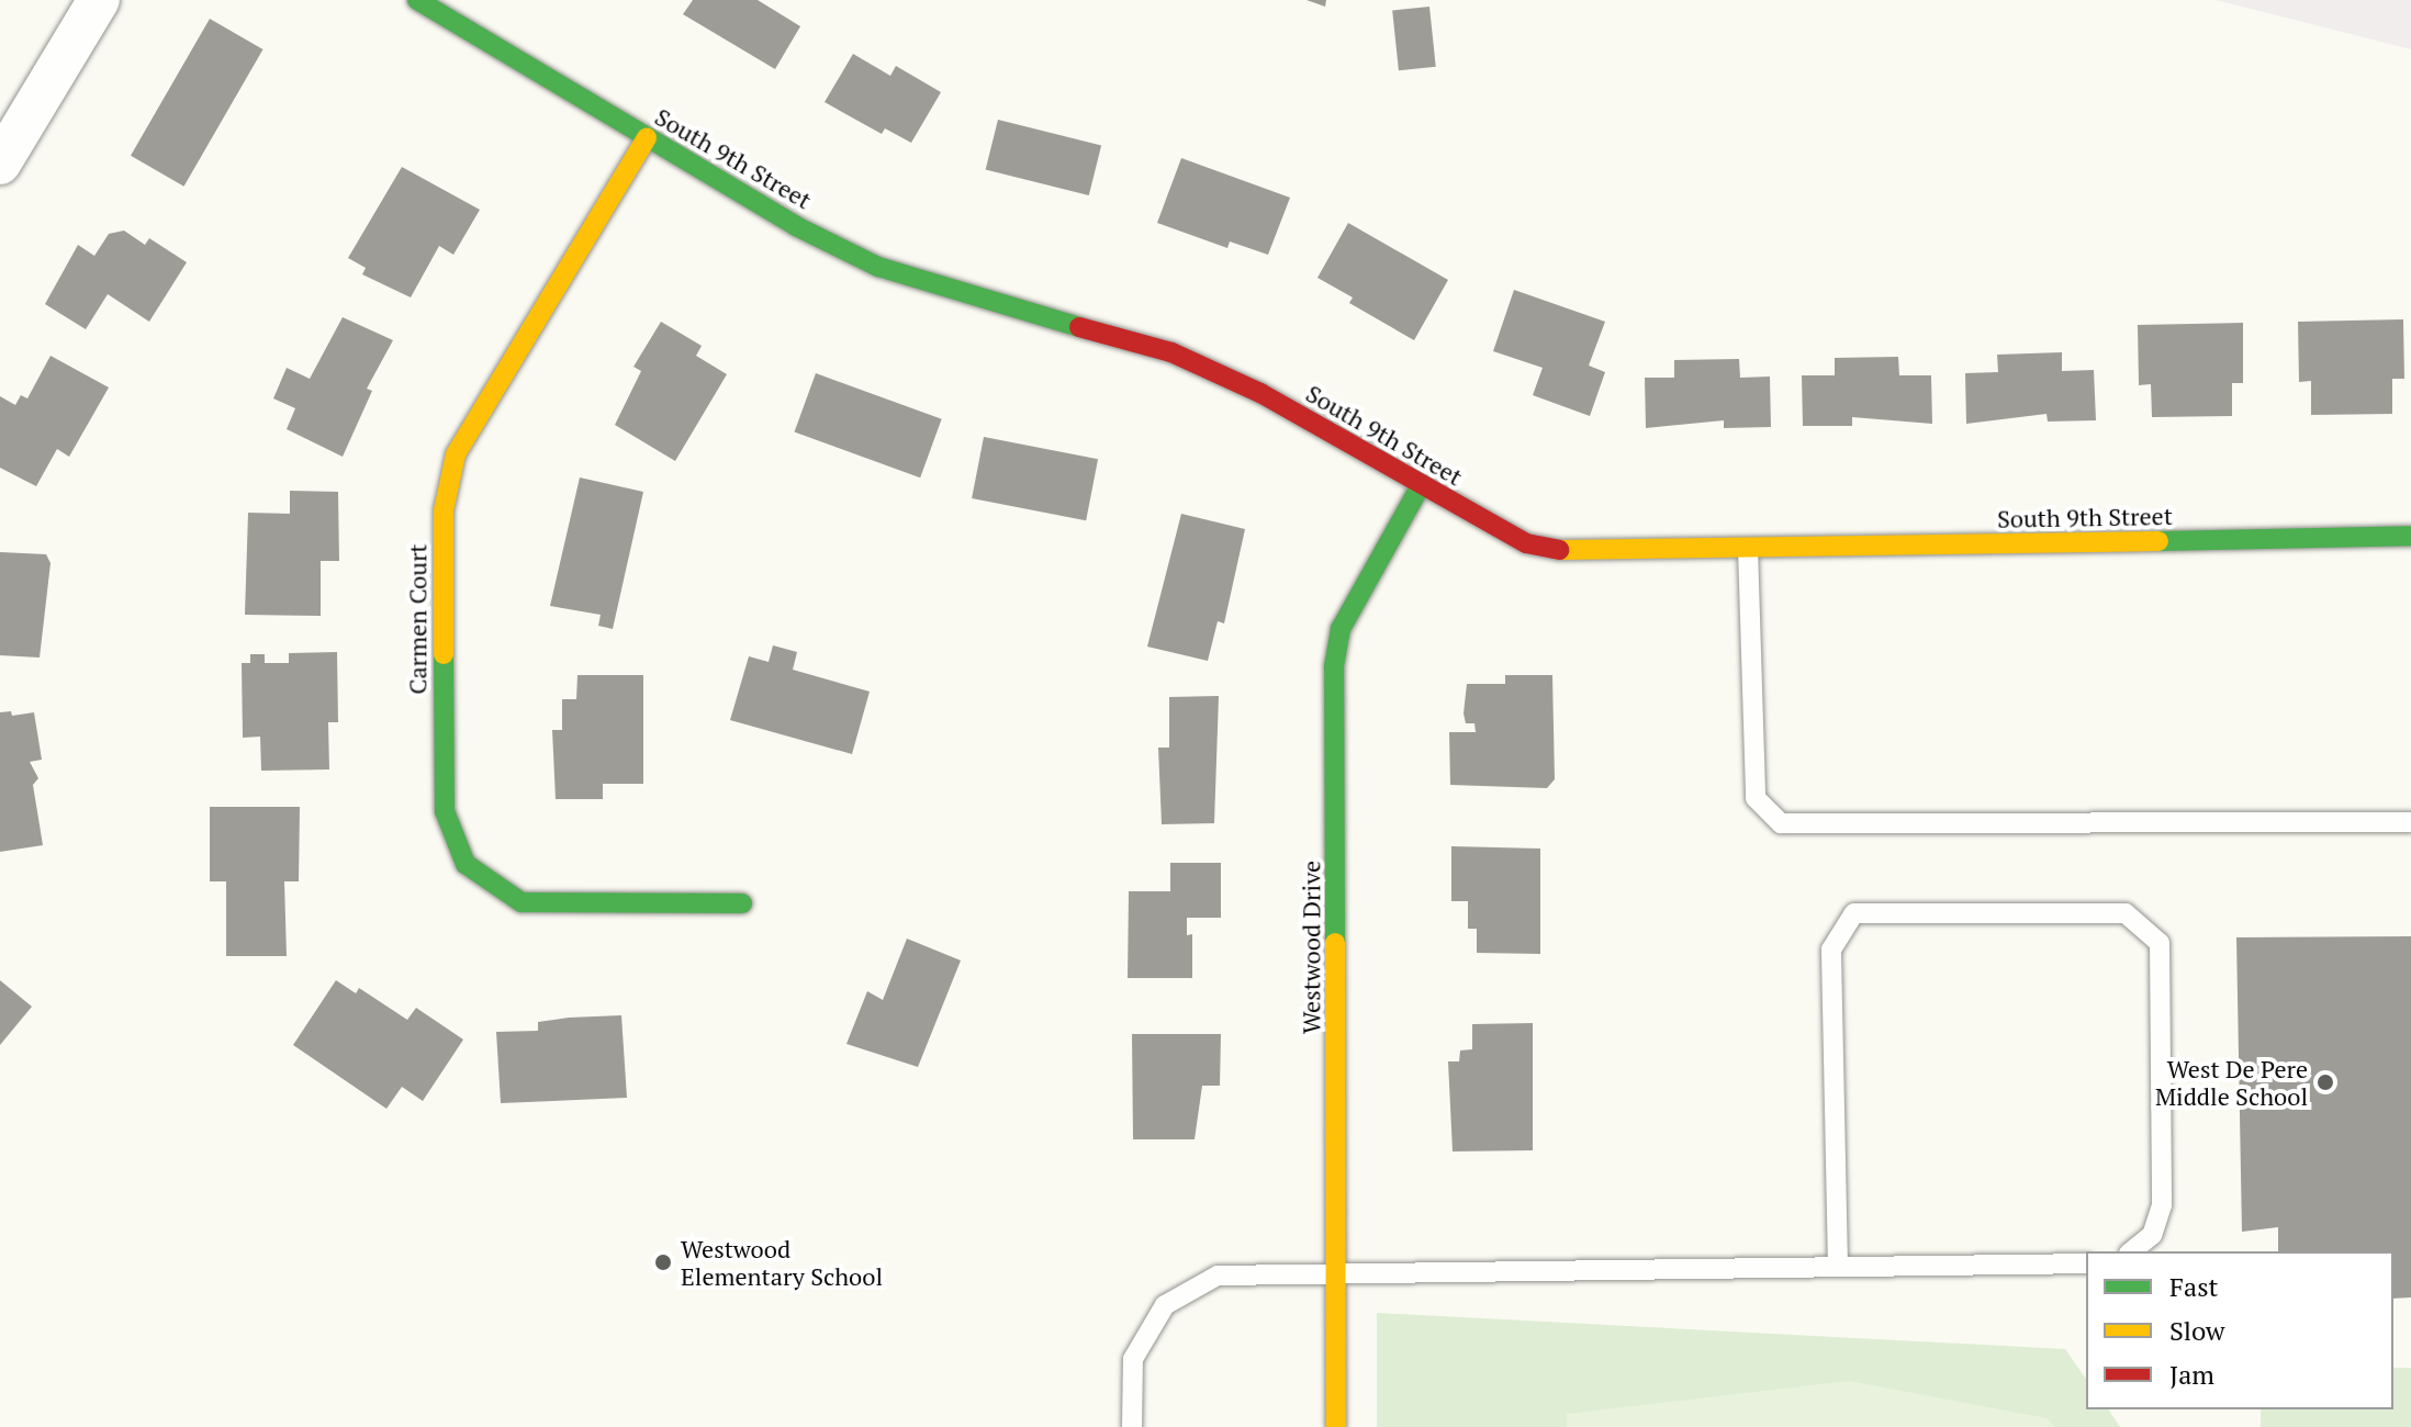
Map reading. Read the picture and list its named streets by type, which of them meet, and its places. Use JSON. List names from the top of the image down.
{
  "streets": {
    "street": ["South 9th Street", "Carmen Court", "Westwood Drive"]
  },
  "crossings": [
    ["South 9th Street", "Carmen Court"],
    ["South 9th Street", "Westwood Drive"]
  ],
  "places": ["West De Pere Middle School", "Westwood Elementary School"],
  "legend": ["Fast", "Slow", "Jam"]
}
